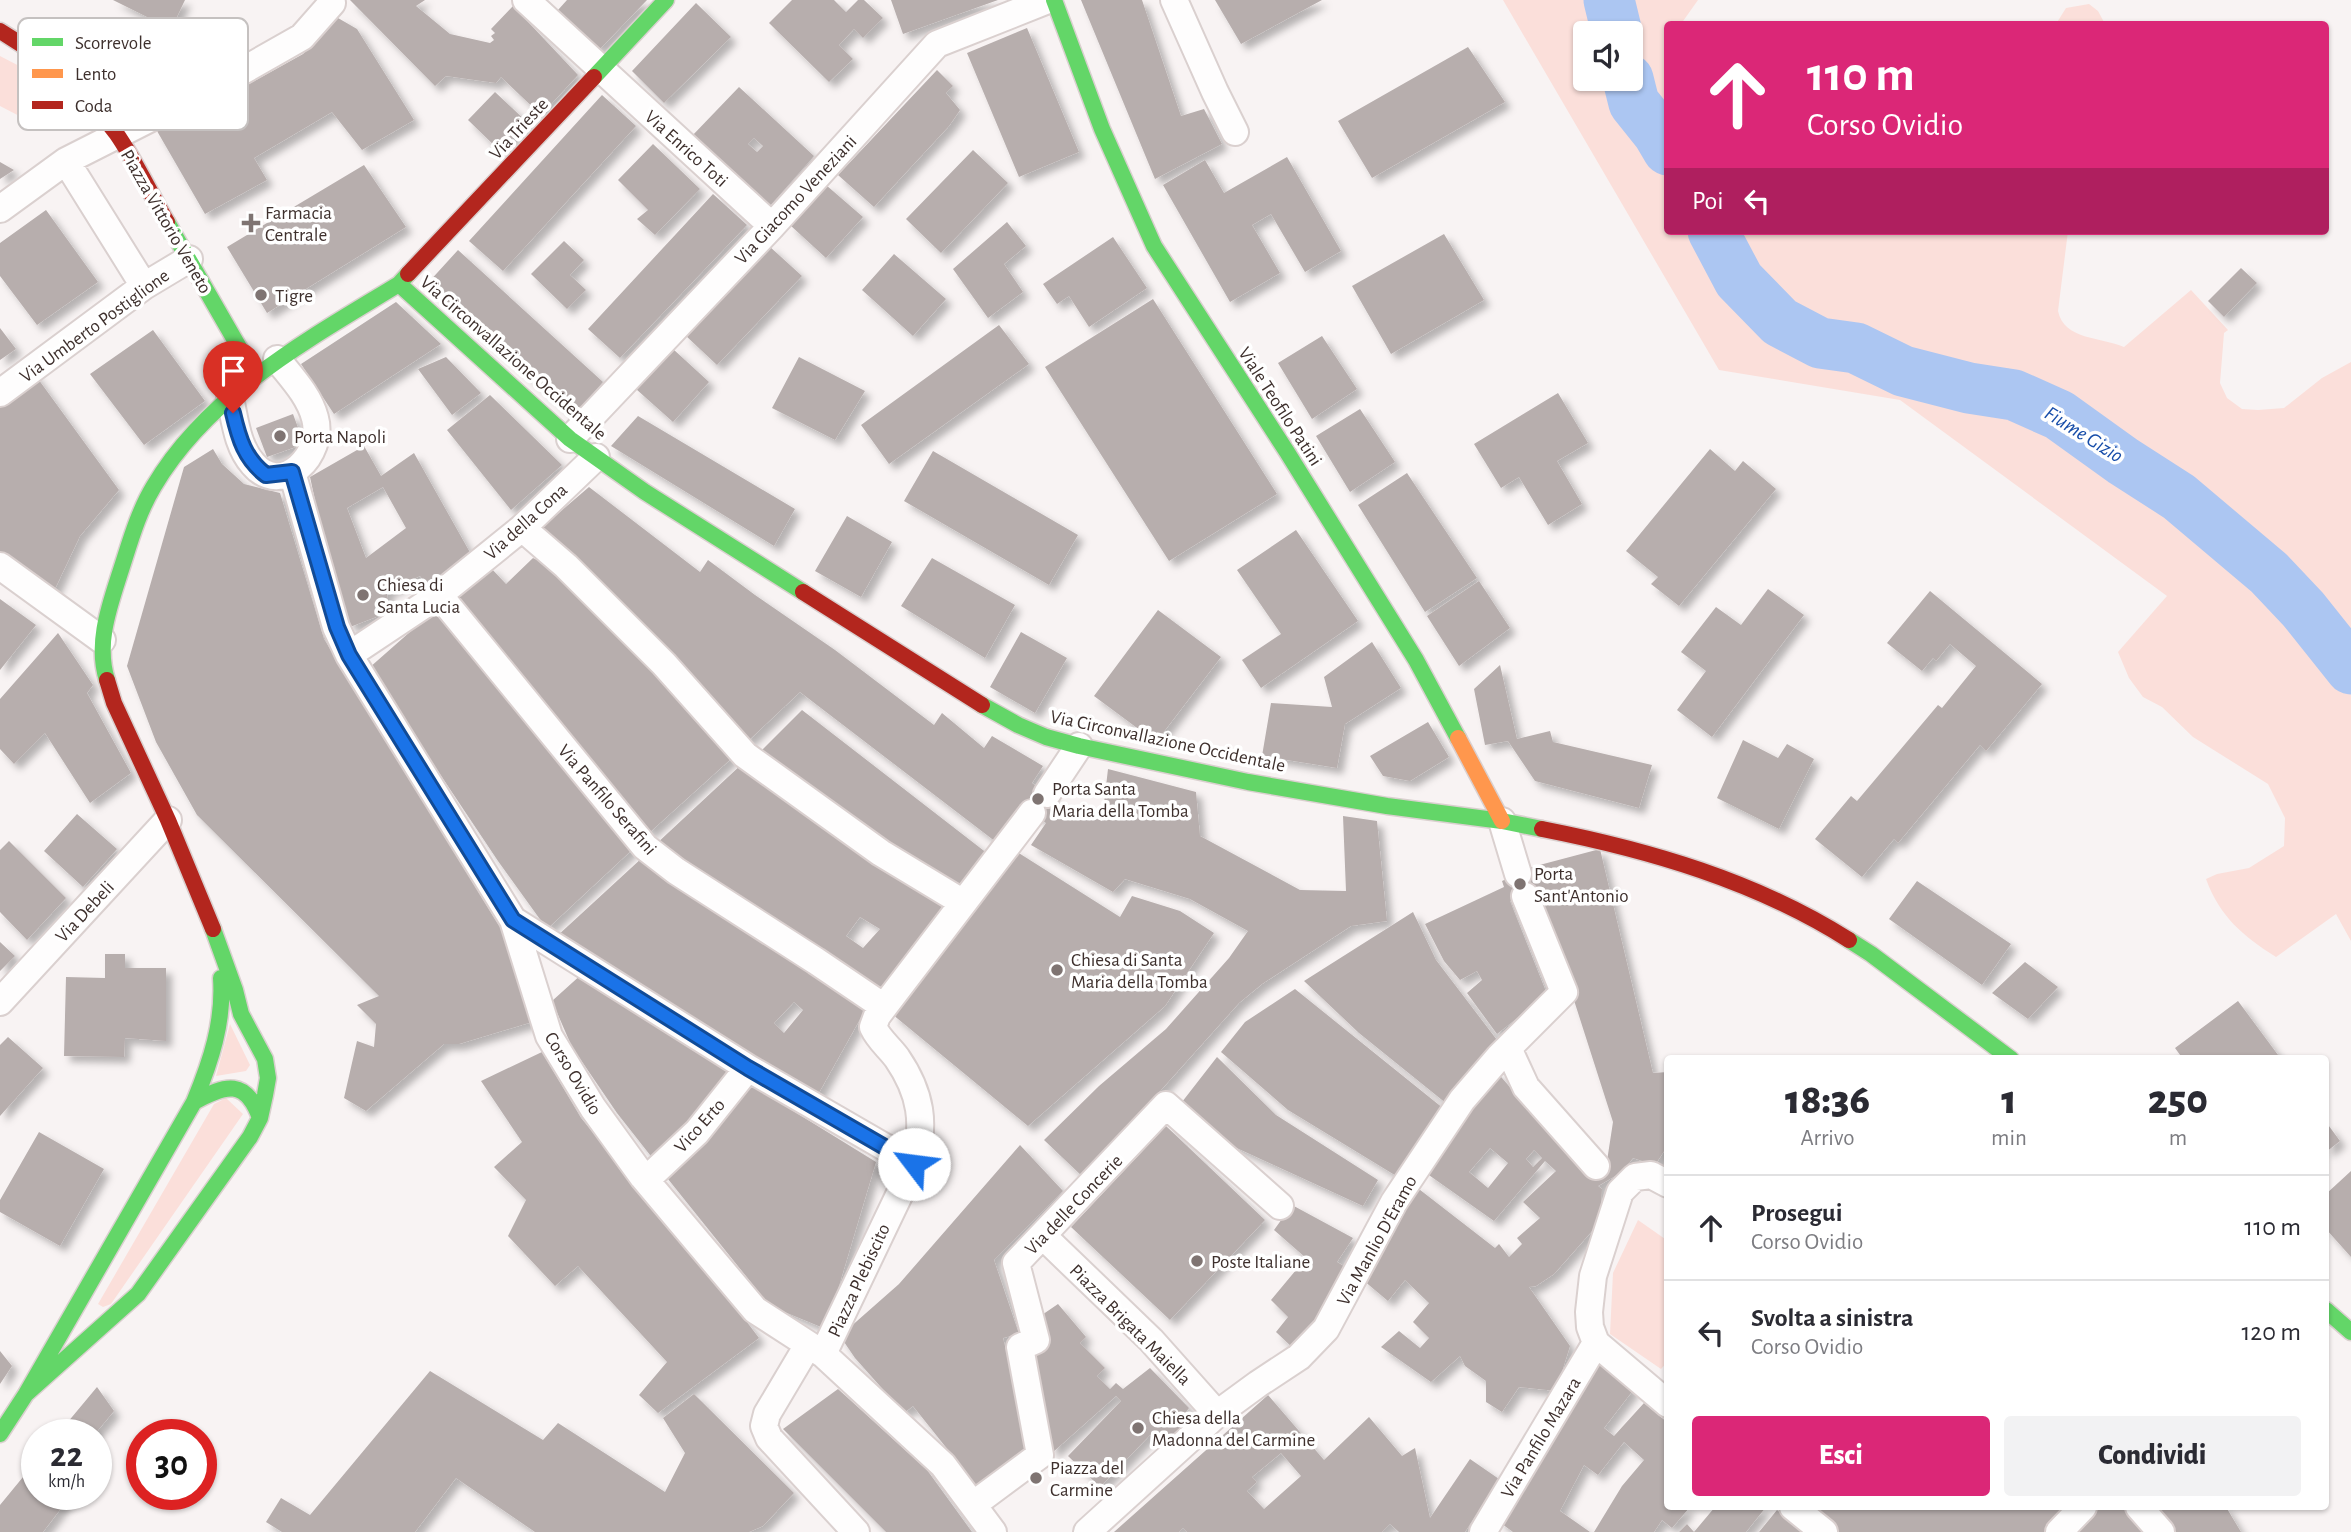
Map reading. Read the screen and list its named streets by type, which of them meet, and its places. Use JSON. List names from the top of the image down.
{
  "streets": {
    "main road": [
      "Via Trieste",
      "Piazza Vittorio Veneto",
      "Via Circonvallazione Occidentale",
      "Viale Teofilo Patini"
    ],
    "street": [
      "Via Enrico Toti",
      "Via Giacomo Veneziani",
      "Via Umberto Postiglione",
      "Via della Cona",
      "Via Panfilo Serafini",
      "Via Debeli",
      "Corso Ovidio",
      "Vico Erto",
      "Via delle Concerie",
      "Via Manlio D'Eramo",
      "Piazza Plebiscito",
      "Piazza Brigata Maiella",
      "Via Panfilo Mazara"
    ]
  },
  "crossings": [
    ["Via Trieste", "Via Enrico Toti"],
    ["Via Trieste", "Via Circonvallazione Occidentale"],
    ["Via Enrico Toti", "Via Giacomo Veneziani"],
    ["Via Giacomo Veneziani", "Via Circonvallazione Occidentale"],
    ["Piazza Vittorio Veneto", "Via Umberto Postiglione"],
    ["Piazza Vittorio Veneto", "Via Circonvallazione Occidentale"],
    ["Piazza Vittorio Veneto", "Corso Ovidio"],
    ["Via Circonvallazione Occidentale", "Viale Teofilo Patini"],
    ["Via Circonvallazione Occidentale", "Via della Cona"],
    ["Via Circonvallazione Occidentale", "Corso Ovidio"],
    ["Via Circonvallazione Occidentale", "Via Manlio D'Eramo"],
    ["Viale Teofilo Patini", "Via Manlio D'Eramo"],
    ["Via della Cona", "Via Panfilo Serafini"],
    ["Via della Cona", "Corso Ovidio"],
    ["Via Panfilo Serafini", "Piazza Plebiscito"],
    ["Corso Ovidio", "Vico Erto"],
    ["Corso Ovidio", "Via delle Concerie"],
    ["Corso Ovidio", "Piazza Plebiscito"],
    ["Via delle Concerie", "Piazza Brigata Maiella"],
    ["Via Manlio D'Eramo", "Piazza Brigata Maiella"]
  ],
  "water": ["Fiume Gizio"],
  "places": {
    "health": ["Farmacia Centrale"],
    "other": [
      "Tigre",
      "Porta Napoli",
      "Chiesa di Santa Lucia",
      "Porta Santa Maria della Tomba",
      "Porta Sant'Antonio",
      "Chiesa di Santa Maria della Tomba",
      "Poste Italiane",
      "Chiesa della Madonna del Carmine",
      "Piazza del Carmine"
    ]
  },
  "legend": ["Scorrevole", "Lento", "Coda"],
  "page": {
    "turn": ["110 m", "Corso Ovidio"],
    "then": "Poi",
    "eta": [
      "18:36",
      "Arrivo",
      "1",
      "min",
      "250",
      "m"
    ],
    "list": [
      {
        "name": "Prosegui",
        "note": "Corso Ovidio",
        "value": "110 m"
      },
      {
        "name": "Svolta a sinistra",
        "note": "Corso Ovidio",
        "value": "120 m"
      }
    ],
    "buttons": ["Esci", "Condividi"],
    "speed": "22 km/h",
    "limit": "30"
  }
}
